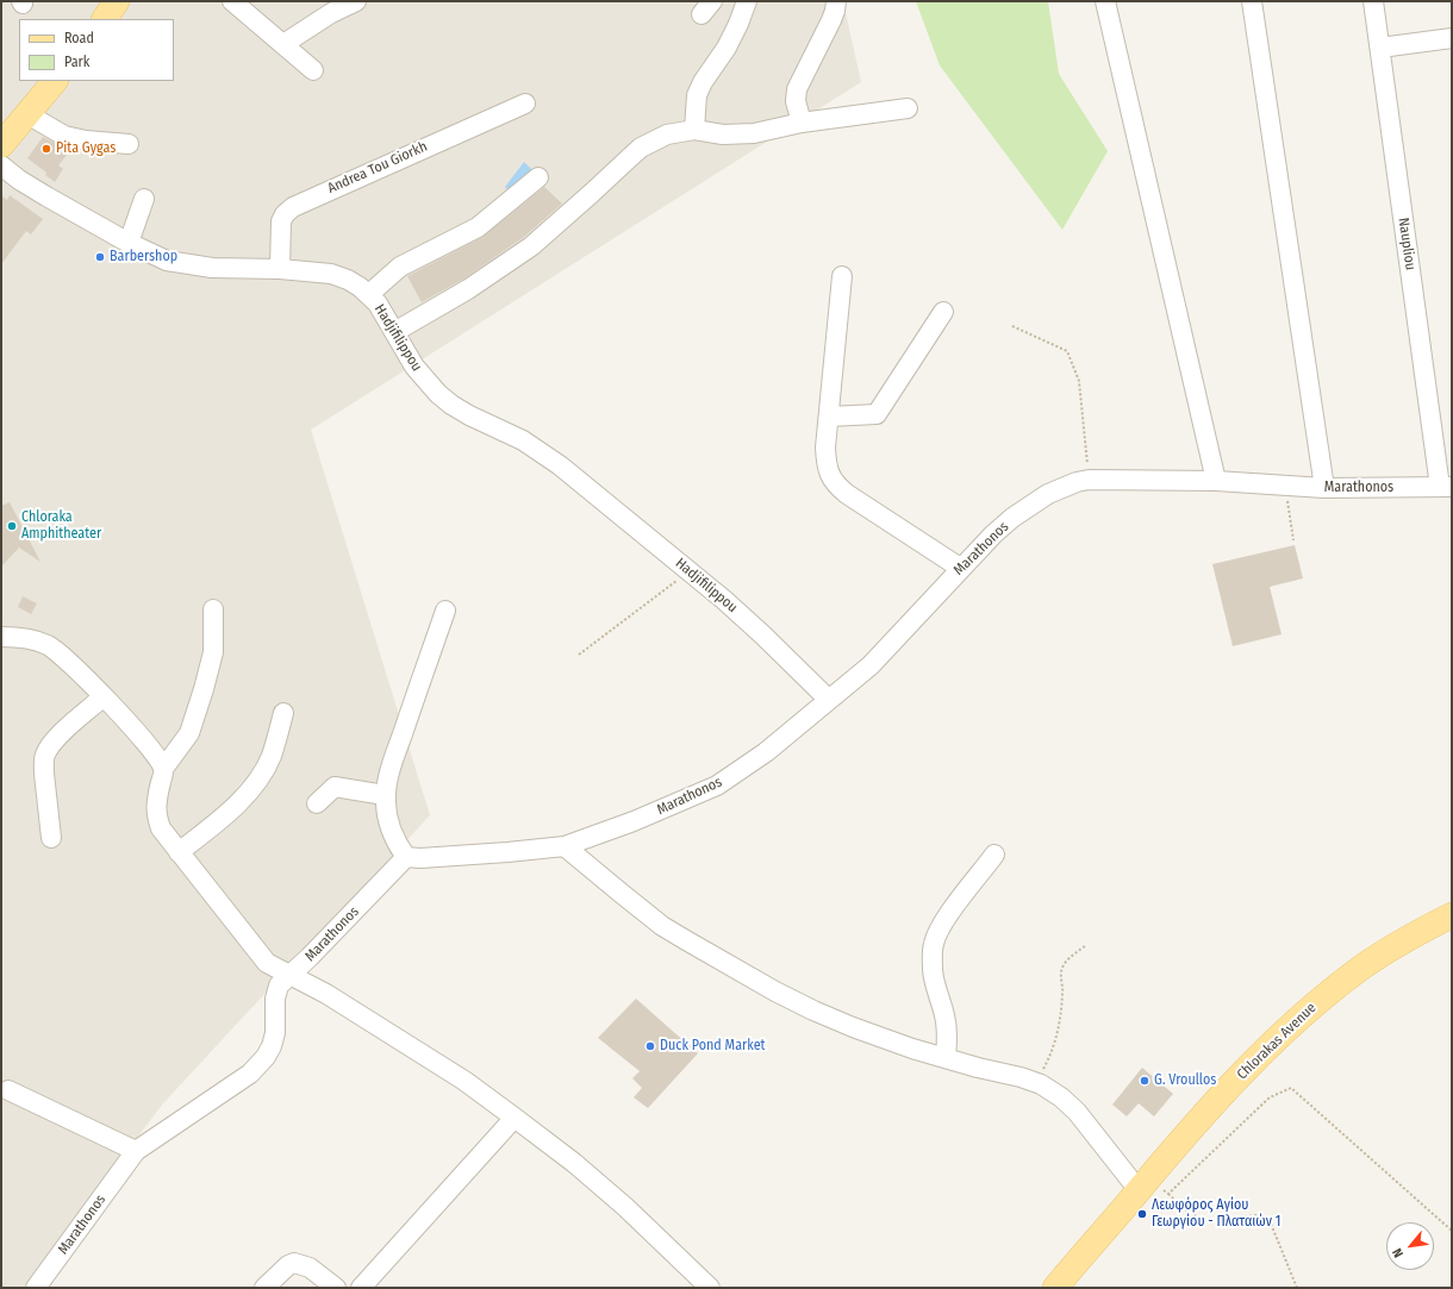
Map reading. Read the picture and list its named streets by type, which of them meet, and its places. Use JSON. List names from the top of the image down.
{
  "streets": {
    "main road": ["Chlorakas Avenue"],
    "street": [
      "Andrea Tou Giorkh",
      "Naupliou",
      "Hadjifilippou",
      "Marathonos"
    ]
  },
  "crossings": [
    ["Andrea Tou Giorkh", "Hadjifilippou"],
    ["Naupliou", "Marathonos"],
    ["Hadjifilippou", "Marathonos"]
  ],
  "places": [
    "Pita Gygas",
    "Barbershop",
    "Chloraka Amphitheater",
    "Duck Pond Market",
    "G. Vroullos",
    "Λεωφόρος Αγίου Γεωργίου - Πλαταιών 1"
  ],
  "legend": ["Road", "Park"],
  "north": "bottom left"
}
